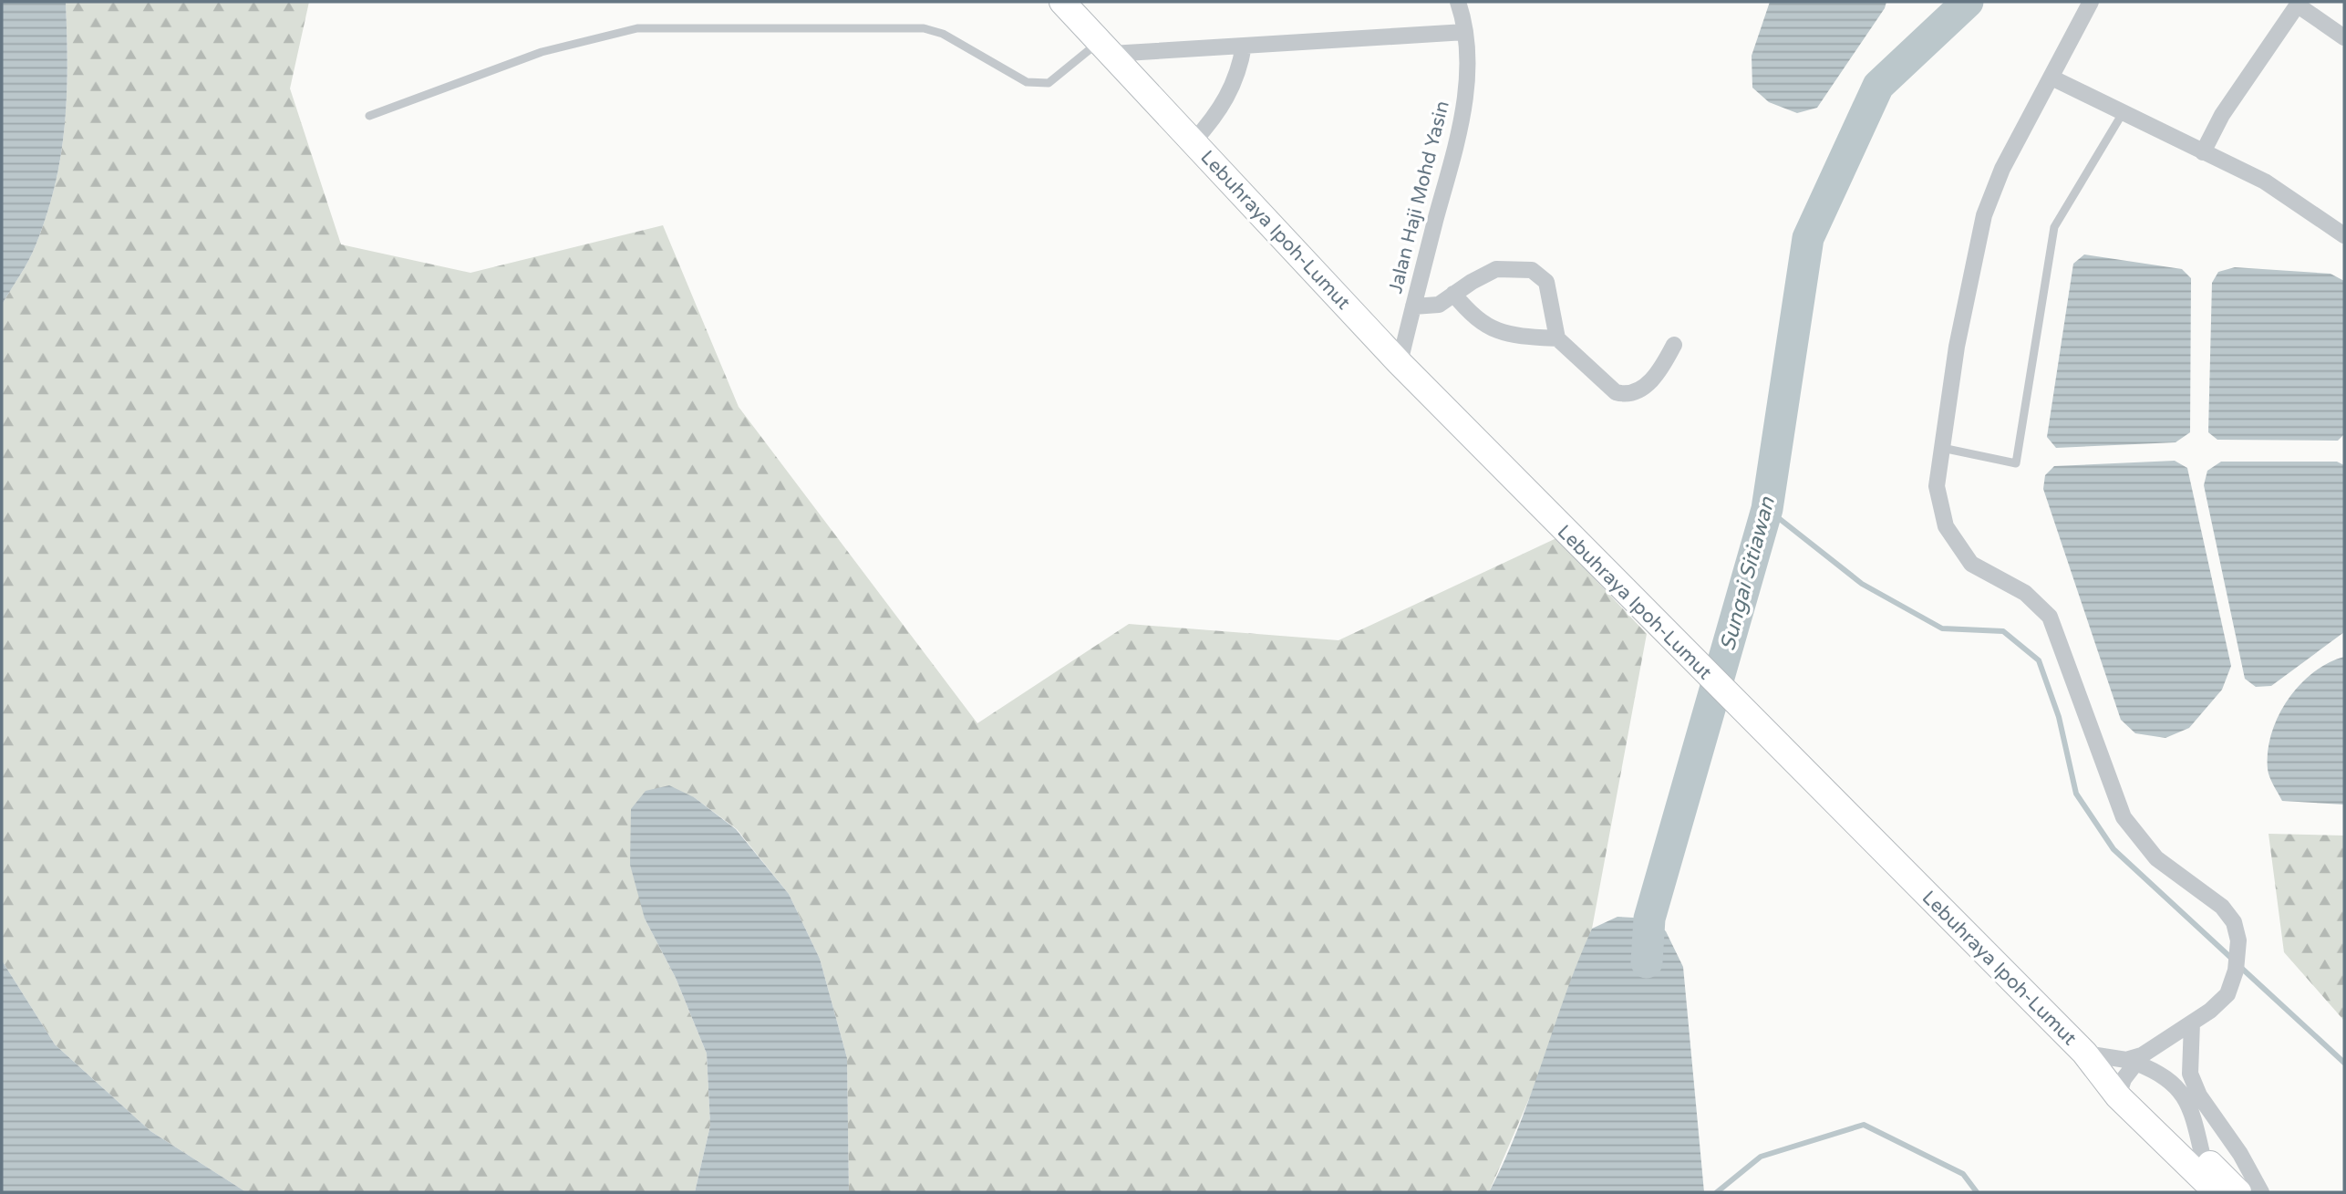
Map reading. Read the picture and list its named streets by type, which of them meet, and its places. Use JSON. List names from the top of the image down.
{
  "streets": {
    "highway": ["Lebuhraya Ipoh-Lumut"],
    "street": ["Jalan Haji Mohd Yasin"]
  },
  "crossings": [
    ["Jalan Haji Mohd Yasin", "Lebuhraya Ipoh-Lumut"]
  ],
  "water": ["Sungai Sitiawan"]
}
